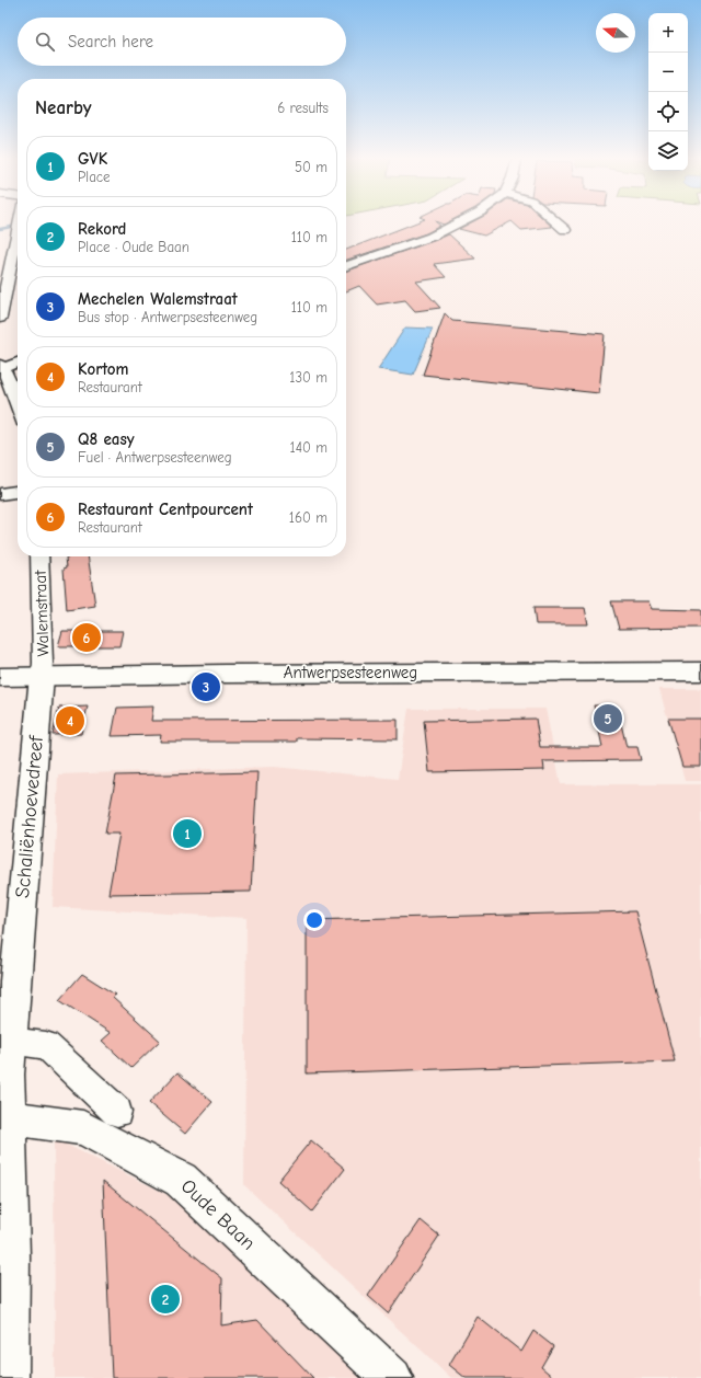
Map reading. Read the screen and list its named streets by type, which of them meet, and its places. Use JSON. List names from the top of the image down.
{
  "streets": {
    "street": [
      "Walemstraat",
      "Antwerpsesteenweg",
      "Schaliënhoevedreef",
      "Oude Baan"
    ]
  },
  "crossings": [
    ["Walemstraat", "Antwerpsesteenweg"],
    ["Walemstraat", "Schaliënhoevedreef"],
    ["Antwerpsesteenweg", "Schaliënhoevedreef"],
    ["Schaliënhoevedreef", "Oude Baan"]
  ],
  "north": "left",
  "page": {
    "map_buttons": ["+", "−"],
    "search": "Search here",
    "heading": ["Nearby", "6 results"],
    "list": [
      {
        "mark": "1",
        "name": "GVK",
        "note": "Place",
        "value": "50 m"
      },
      {
        "mark": "2",
        "name": "Rekord",
        "note": "Place · Oude Baan",
        "value": "110 m"
      },
      {
        "mark": "3",
        "name": "Mechelen Walemstraat",
        "note": "Bus stop · Antwerpsesteenweg",
        "value": "110 m"
      },
      {
        "mark": "4",
        "name": "Kortom",
        "note": "Restaurant",
        "value": "130 m"
      },
      {
        "mark": "5",
        "name": "Q8 easy",
        "note": "Fuel · Antwerpsesteenweg",
        "value": "140 m"
      },
      {
        "mark": "6",
        "name": "Restaurant Centpourcent",
        "note": "Restaurant",
        "value": "160 m"
      }
    ],
    "pins": [
      "6",
      "3",
      "5",
      "4",
      "1",
      "2"
    ]
  }
}
